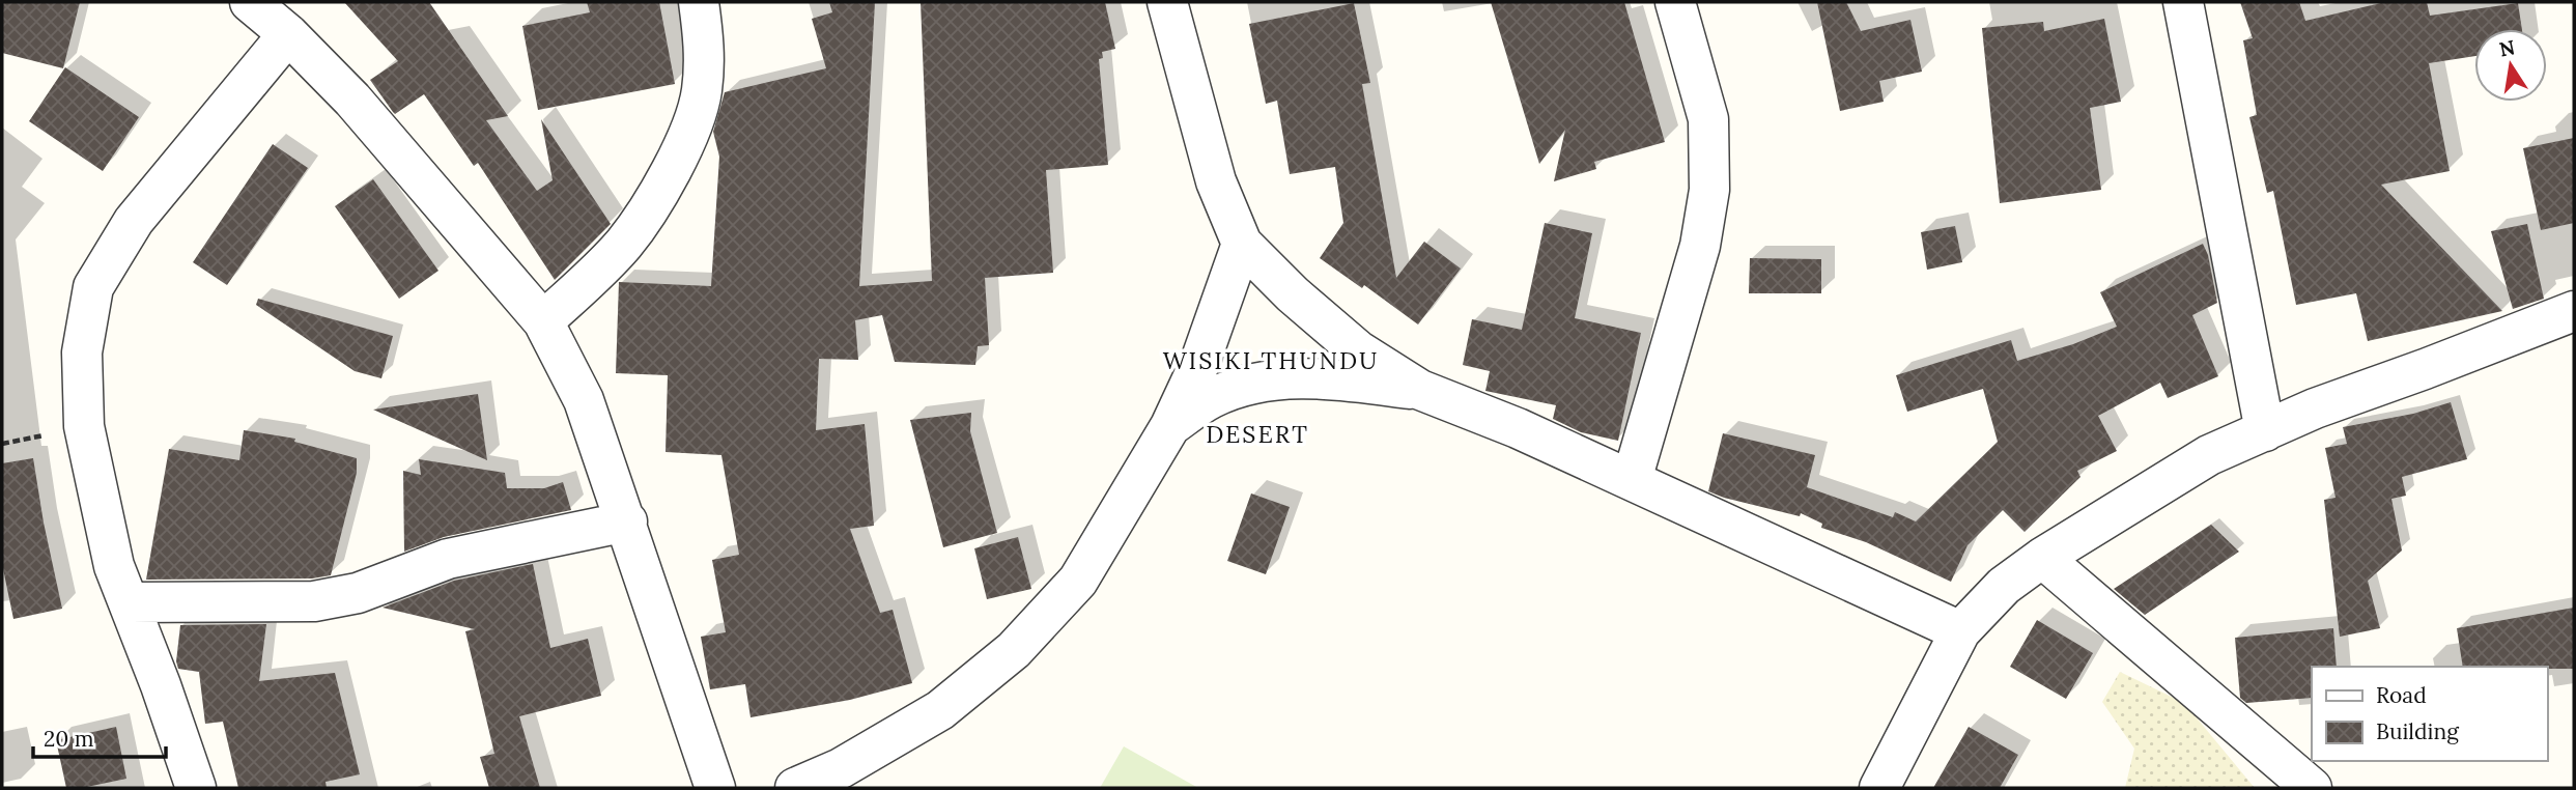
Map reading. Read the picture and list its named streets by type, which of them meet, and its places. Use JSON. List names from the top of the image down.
{
  "districts": ["WISIKI THUNDU", "DESERT"],
  "legend": ["Road", "Building"],
  "scale_bar": "20 m",
  "north": "top"
}
